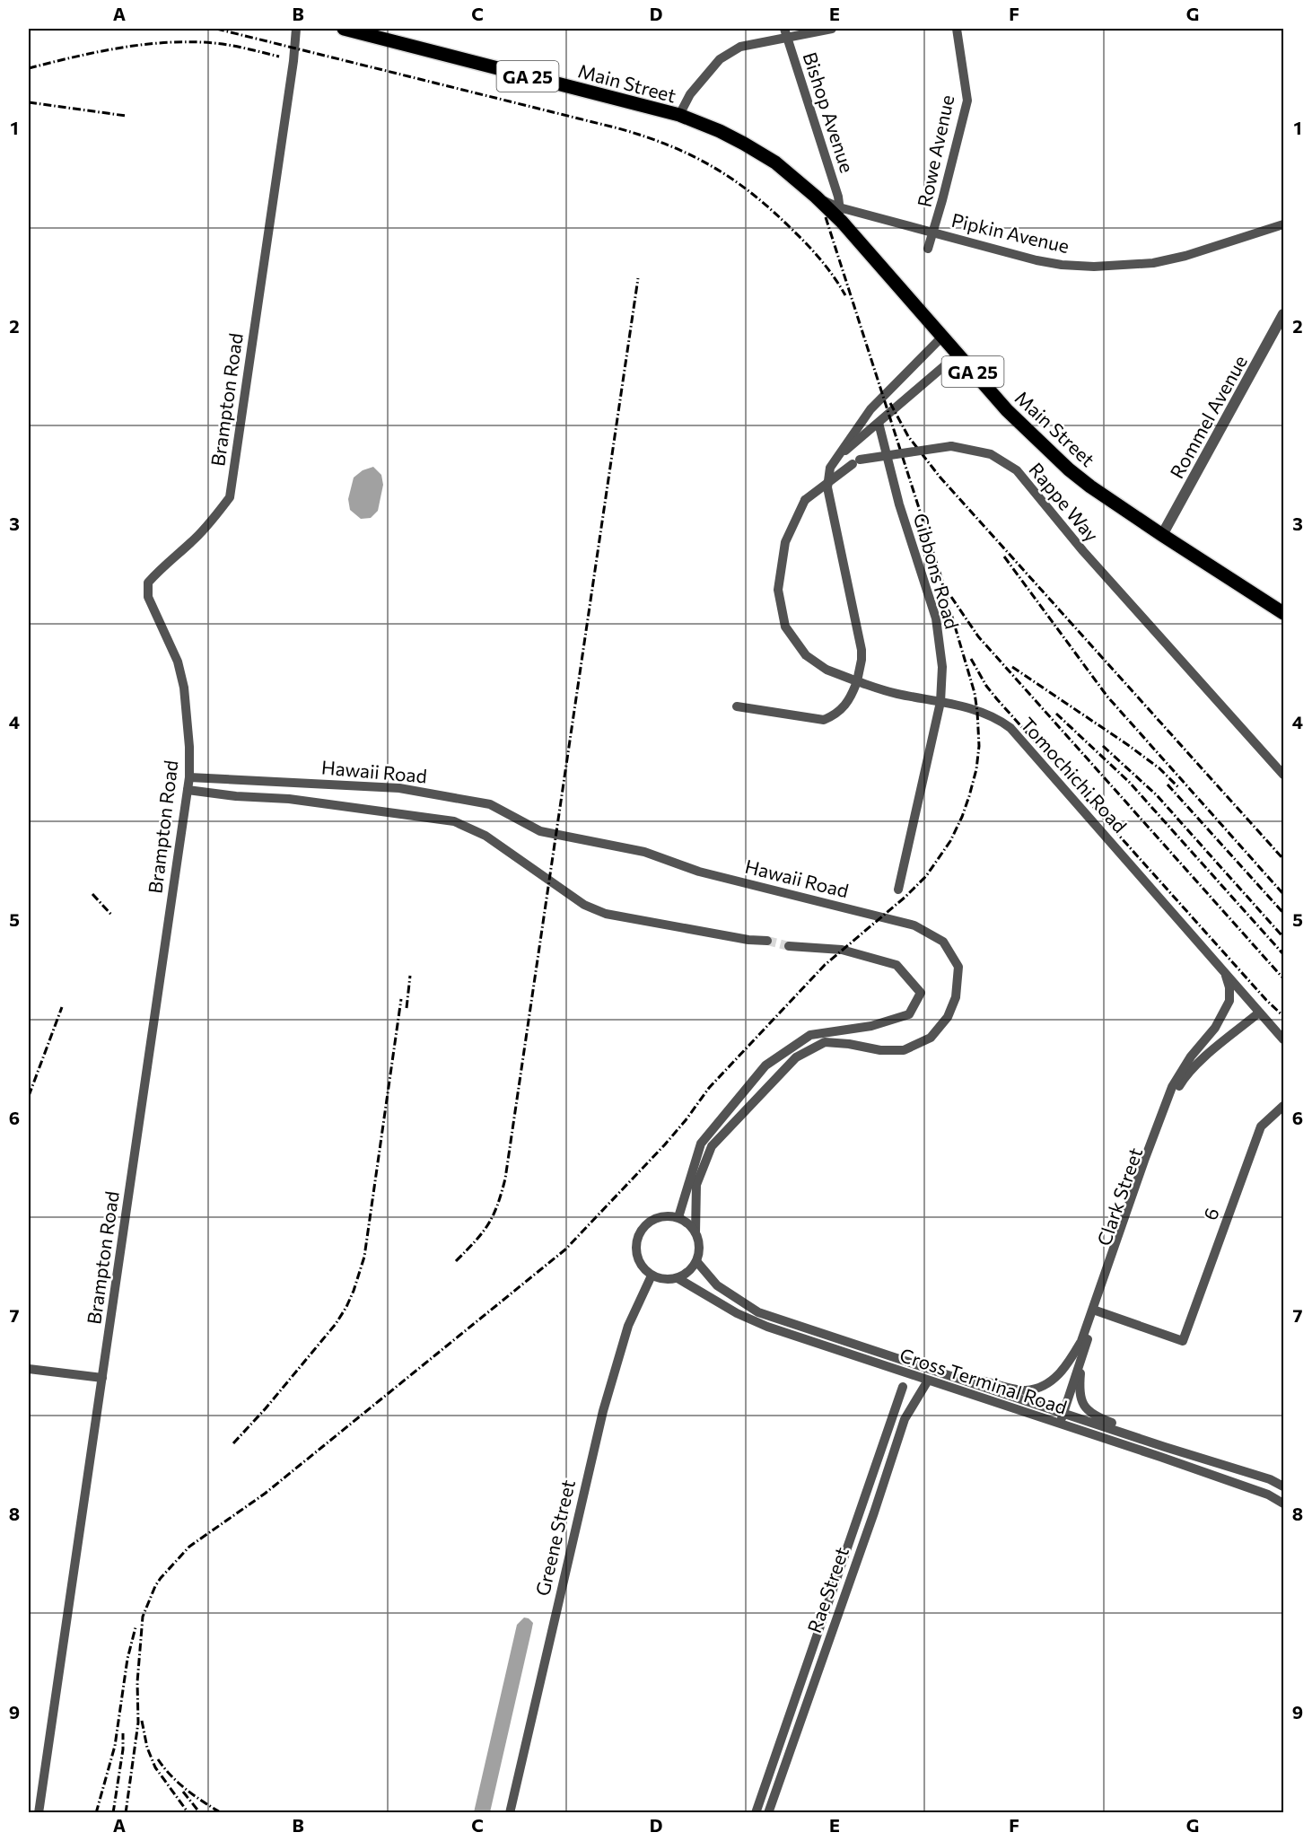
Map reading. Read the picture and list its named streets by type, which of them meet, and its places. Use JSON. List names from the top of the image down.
{
  "streets": {
    "main road": ["GA 25", "Main Street"],
    "street": [
      "Bishop Avenue",
      "Rowe Avenue",
      "Pipkin Avenue",
      "Brampton Road",
      "Rommel Avenue",
      "Rappe Way",
      "Gibbons Road",
      "Hawaii Road",
      "Tomochichi Road",
      "Clark Street",
      "6",
      "Cross Terminal Road",
      "Greene Street",
      "Rae Street"
    ]
  },
  "crossings": [
    ["Main Street", "Bishop Avenue"],
    ["Main Street", "Pipkin Avenue"],
    ["Main Street", "Rommel Avenue"],
    ["Bishop Avenue", "Pipkin Avenue"],
    ["Rowe Avenue", "Pipkin Avenue"],
    ["Brampton Road", "Hawaii Road"],
    ["Rappe Way", "Tomochichi Road"],
    ["Gibbons Road", "Tomochichi Road"],
    ["Hawaii Road", "Cross Terminal Road"],
    ["Hawaii Road", "Greene Street"],
    ["Tomochichi Road", "Clark Street"],
    ["Clark Street", "6"],
    ["Clark Street", "Cross Terminal Road"],
    ["Cross Terminal Road", "Greene Street"],
    ["Cross Terminal Road", "Rae Street"]
  ],
  "grid": {
    "columns": [
      "A",
      "B",
      "C",
      "D",
      "E",
      "F",
      "G"
    ],
    "rows": [
      "1",
      "2",
      "3",
      "4",
      "5",
      "6",
      "7",
      "8",
      "9"
    ]
  }
}
